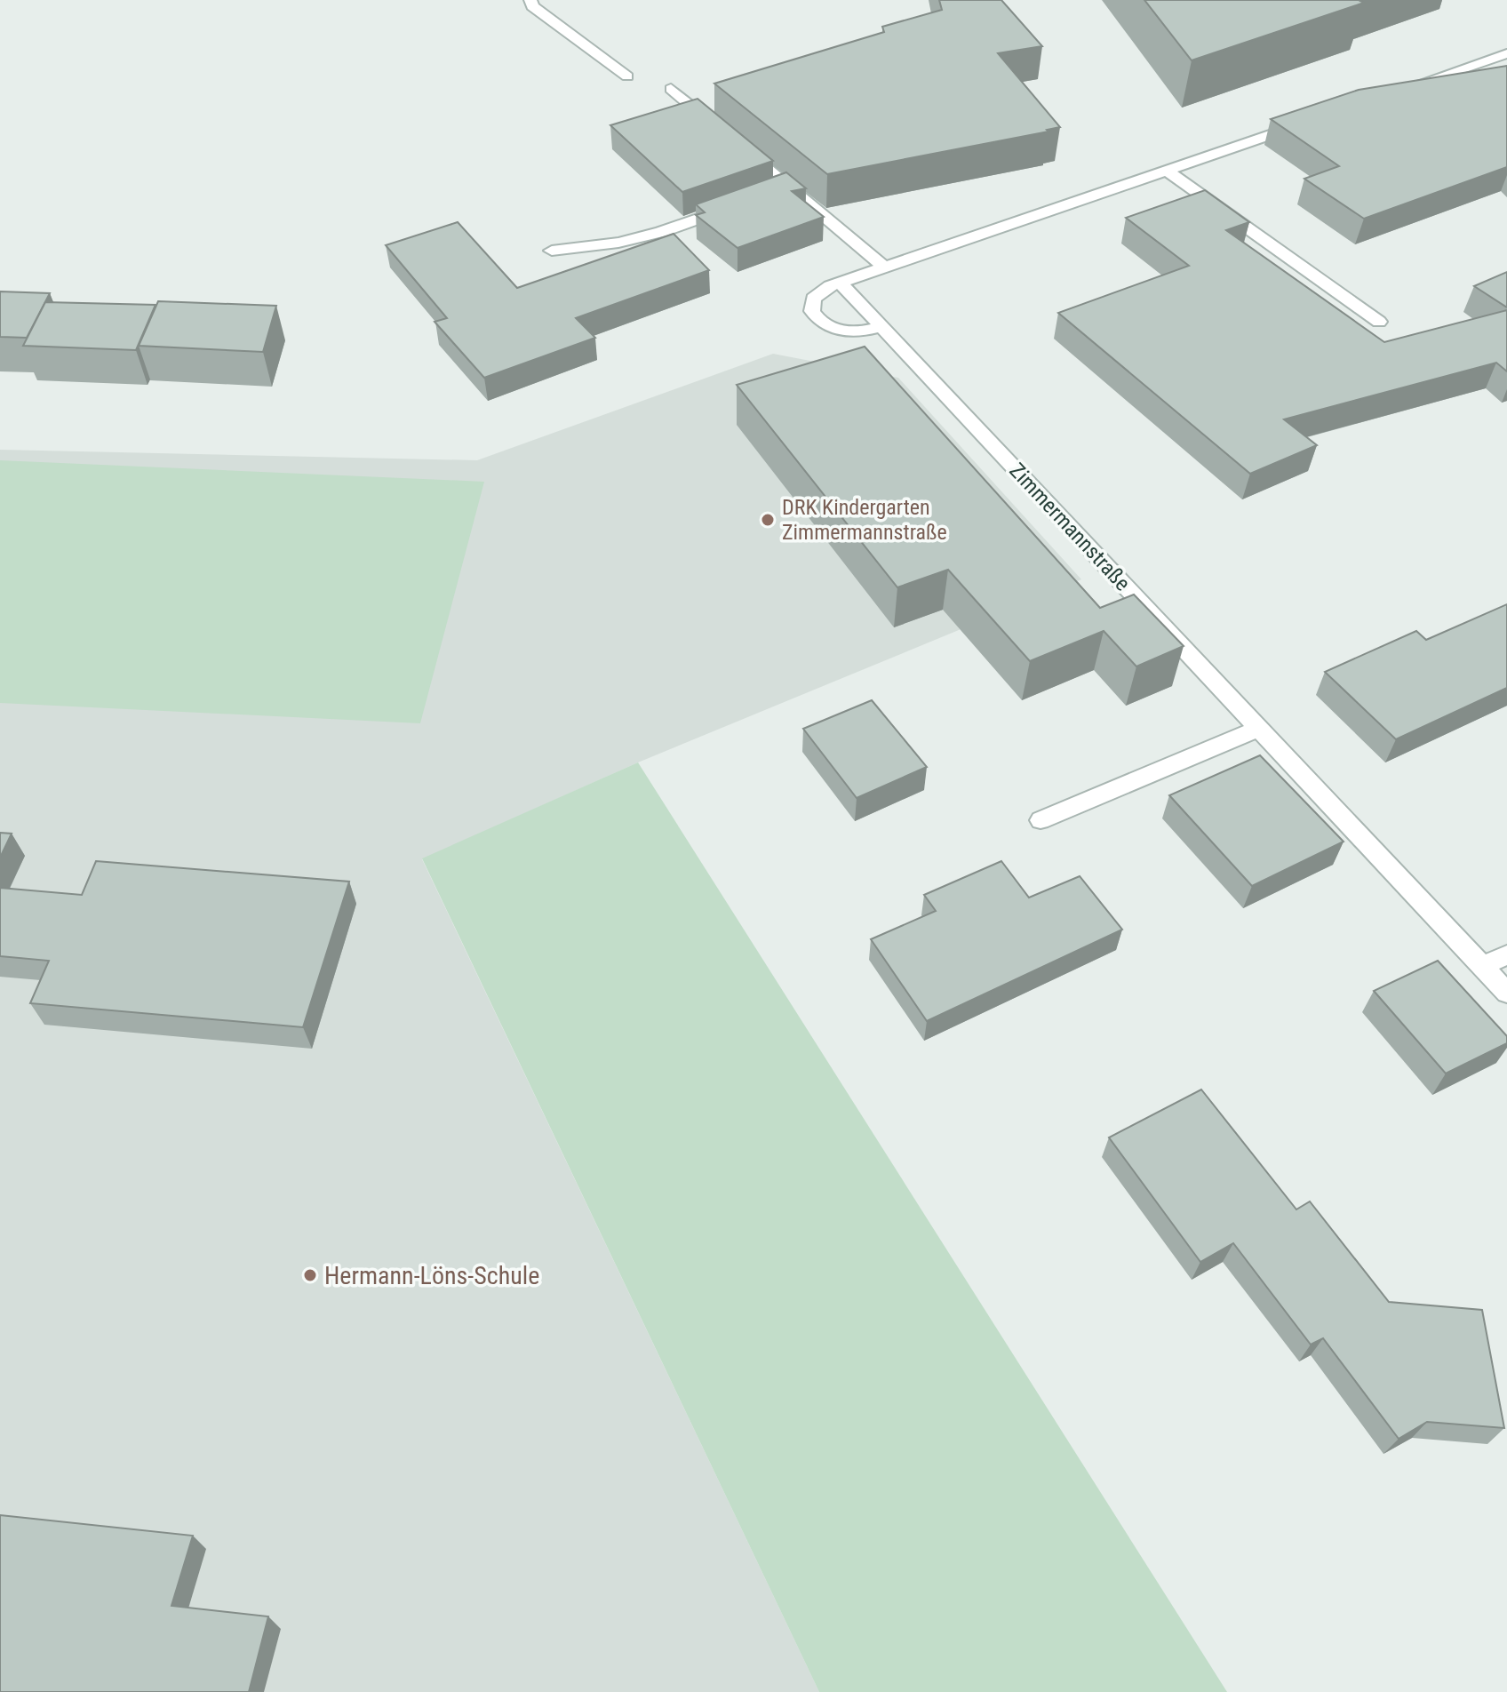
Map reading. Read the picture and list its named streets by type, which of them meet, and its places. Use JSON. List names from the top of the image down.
{
  "streets": {
    "street": ["Zimmermannstraße"]
  },
  "places": ["DRK Kindergarten Zimmermannstraße", "Hermann-Löns-Schule"]
}
